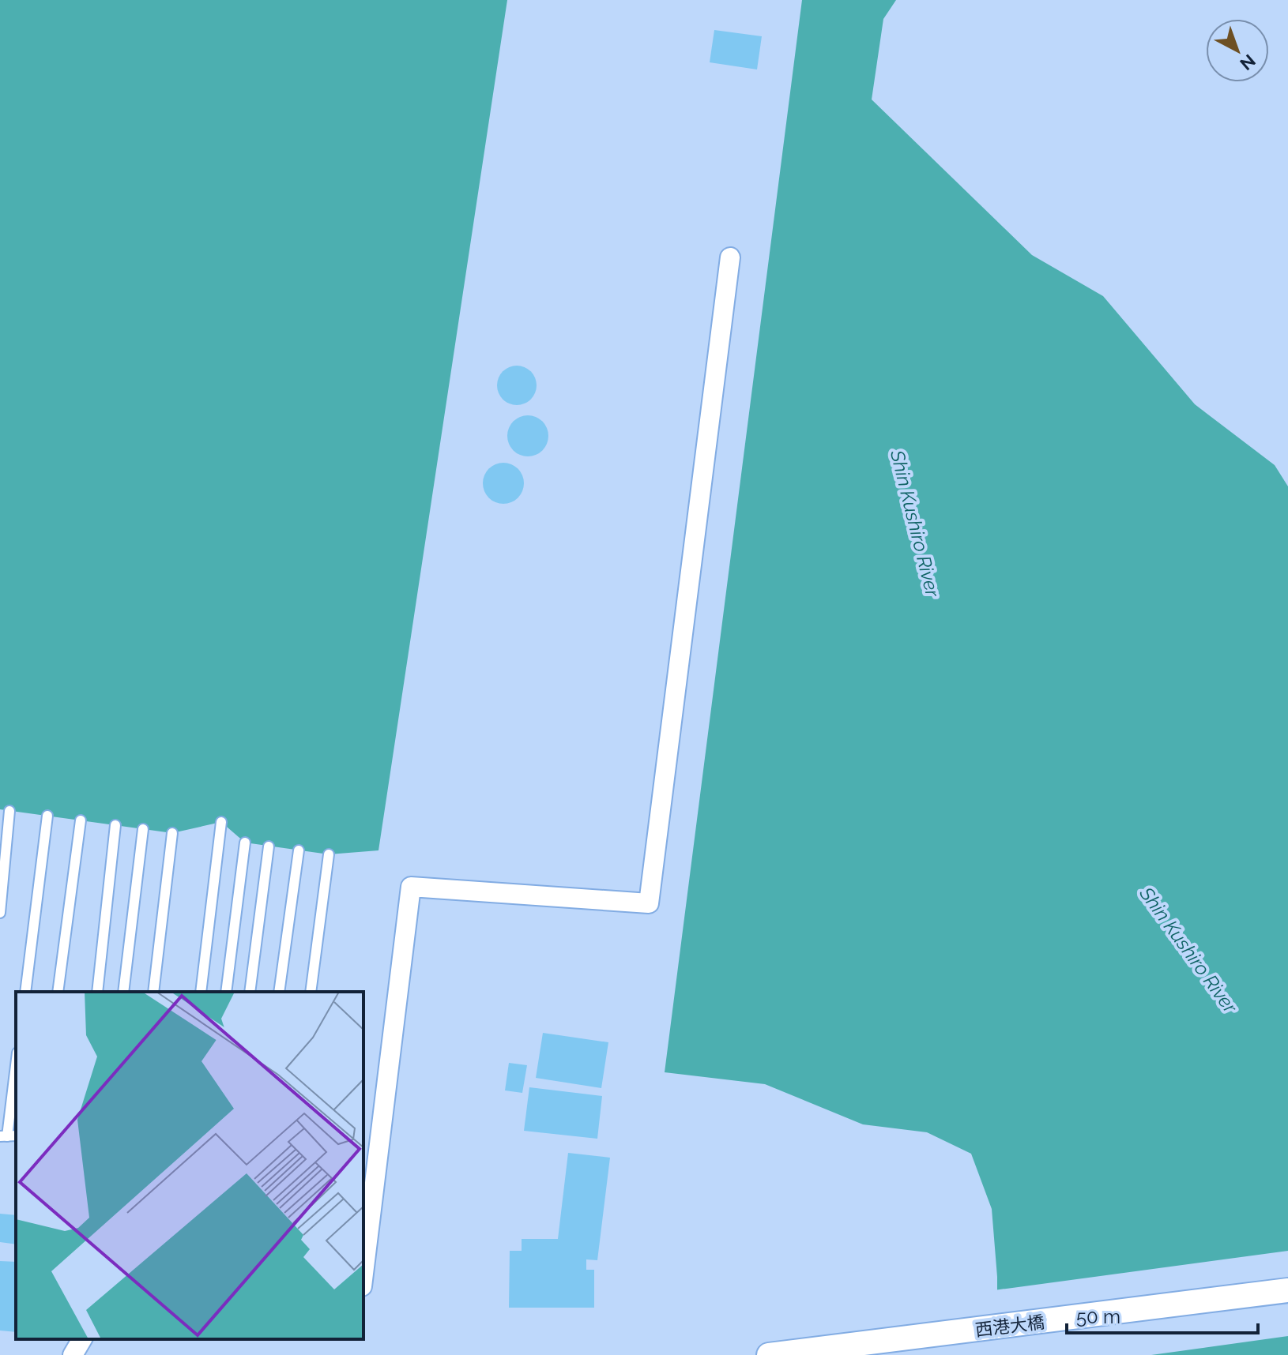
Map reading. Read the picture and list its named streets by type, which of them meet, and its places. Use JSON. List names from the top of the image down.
{
  "streets": {
    "street": ["西港大橋"]
  },
  "water": ["Shin Kushiro River"],
  "scale_bar": "50 m",
  "north": "bottom right"
}
